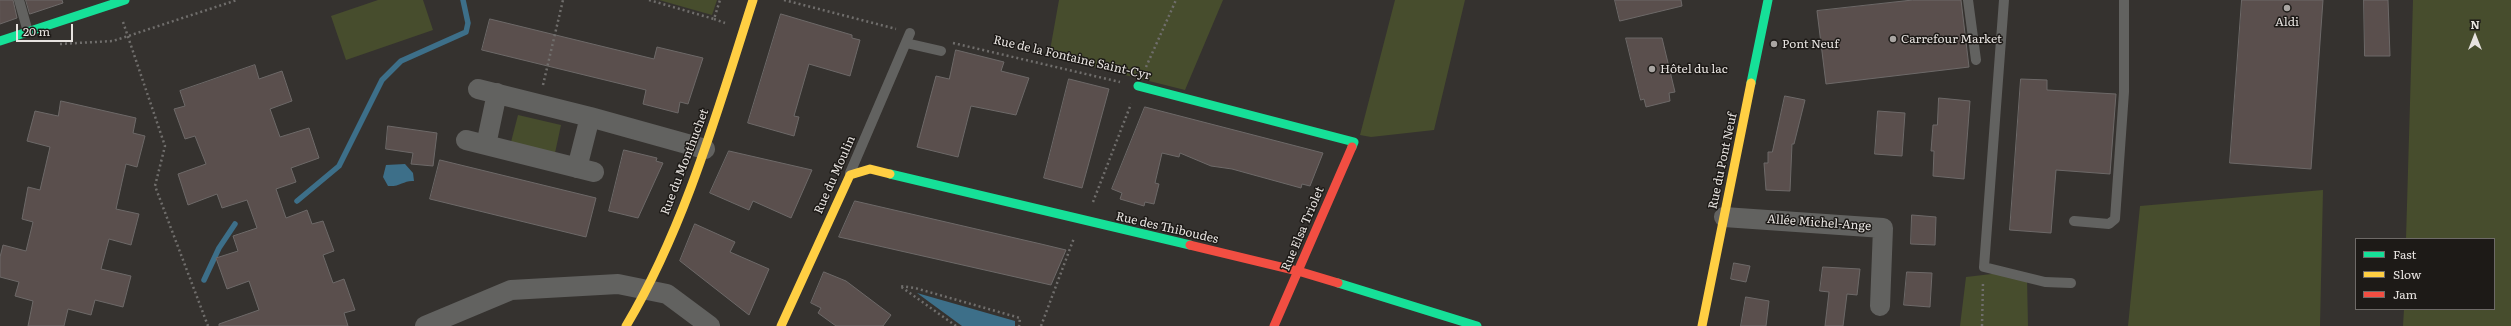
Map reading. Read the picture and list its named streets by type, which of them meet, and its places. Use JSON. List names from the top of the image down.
{
  "streets": {
    "street": [
      "Rue de la Fontaine Saint-Cyr",
      "Rue du Pont Neuf",
      "Rue du Monthuchet",
      "Rue du Moulin",
      "Allée Michel-Ange",
      "Rue des Thiboudes",
      "Rue Elsa Triolet"
    ]
  },
  "crossings": [
    ["Rue de la Fontaine Saint-Cyr", "Rue Elsa Triolet"],
    ["Rue du Pont Neuf", "Allée Michel-Ange"],
    ["Rue du Moulin", "Rue des Thiboudes"],
    ["Rue des Thiboudes", "Rue Elsa Triolet"]
  ],
  "places": [
    "Aldi",
    "Carrefour Market",
    "Pont Neuf",
    "Hôtel du lac"
  ],
  "legend": ["Fast", "Slow", "Jam"],
  "scale_bar": "20 m",
  "north": "top"
}
